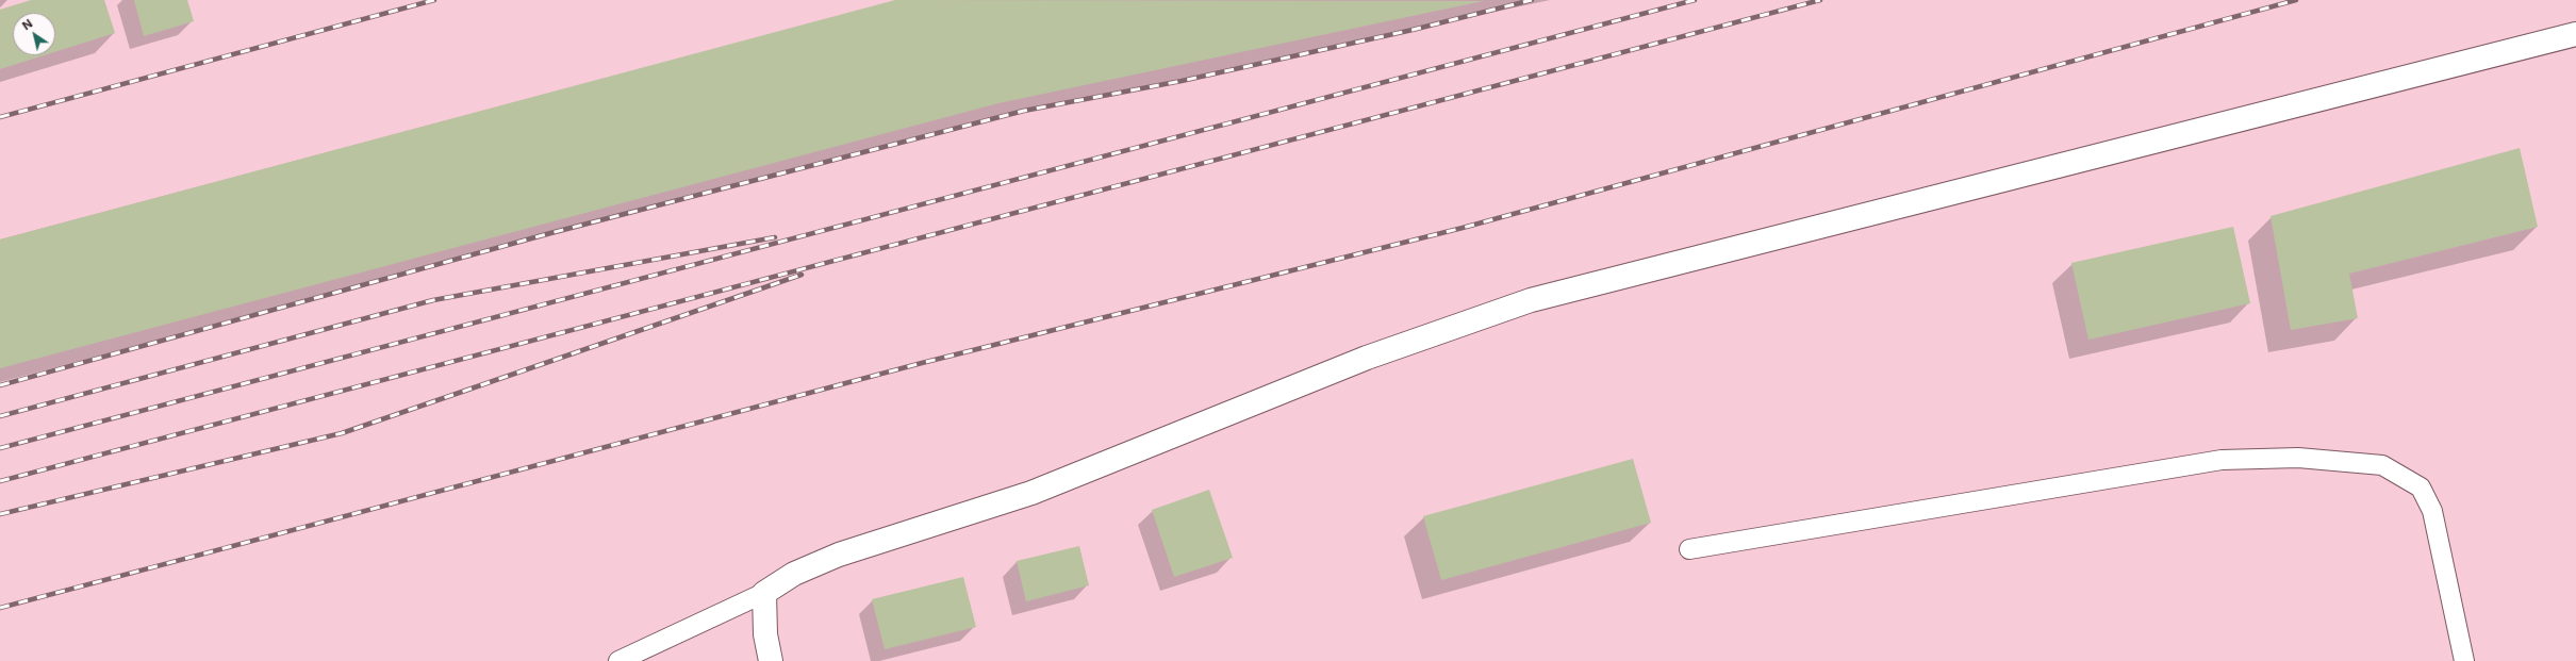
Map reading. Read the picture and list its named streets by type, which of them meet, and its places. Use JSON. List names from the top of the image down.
{
  "north": "top left"
}
